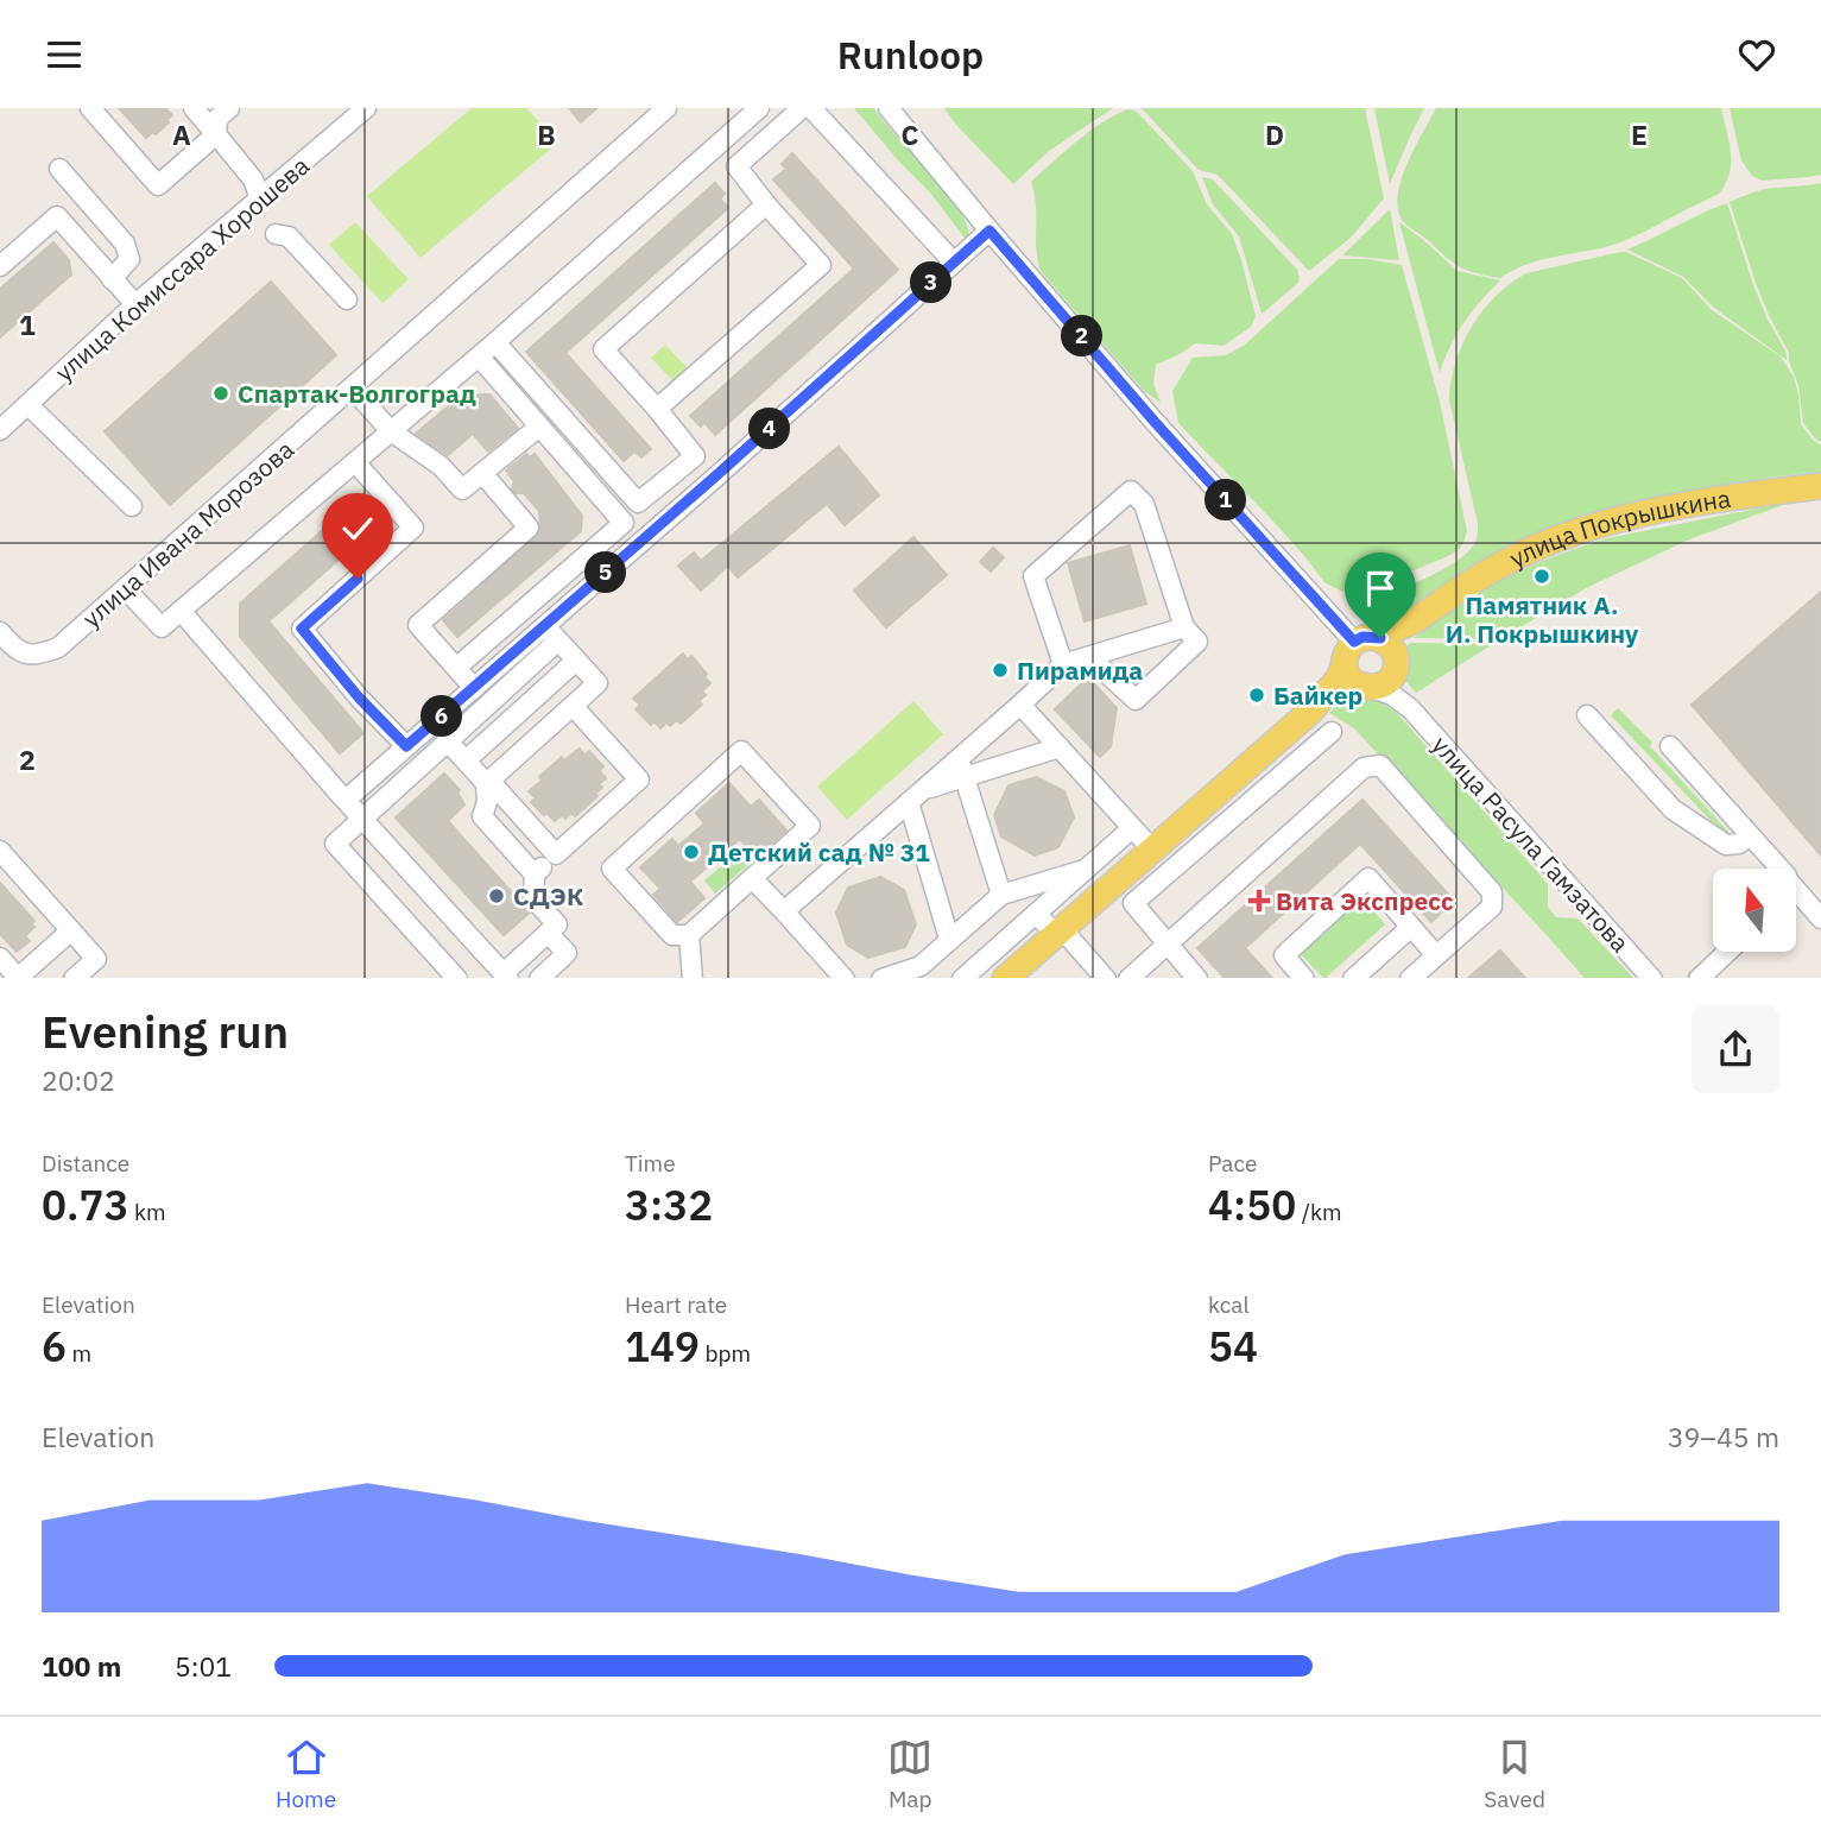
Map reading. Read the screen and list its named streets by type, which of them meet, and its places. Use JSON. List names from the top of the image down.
{
  "streets": {
    "main road": ["улица Покрышкина"],
    "street": ["улица Комиссара Хорошева", "улица Ивана Морозова", "улица Расула Гамзатова"]
  },
  "crossings": [
    ["улица Покрышкина", "улица Расула Гамзатова"]
  ],
  "places": {
    "other": [
      "Спартак-Волгоград",
      "Памятник А. И. Покрышкину",
      "Пирамида",
      "Байкер",
      "Детский сад № 31",
      "СДЭК"
    ],
    "health": ["Вита Экспресс"]
  },
  "north": "top",
  "page": {
    "header": "Runloop",
    "pins": [
      "3",
      "2",
      "4",
      "1",
      "5",
      "6"
    ],
    "heading": ["Evening run", "20:02"],
    "stats": [
      ["Distance", "0.73 km"],
      ["Time", "3:32"],
      ["Pace", "4:50 /km"],
      ["Elevation", "6 m"],
      ["Heart rate", "149 bpm"],
      ["kcal", "54"]
    ],
    "chart": ["Elevation", "39–45 m"],
    "list": [
      {
        "name": "100 m",
        "note": "5:01"
      }
    ],
    "tabs": ["Home", "Map", "Saved"]
  },
  "grid": {
    "columns": [
      "A",
      "B",
      "C",
      "D",
      "E"
    ],
    "rows": ["1", "2"]
  }
}
